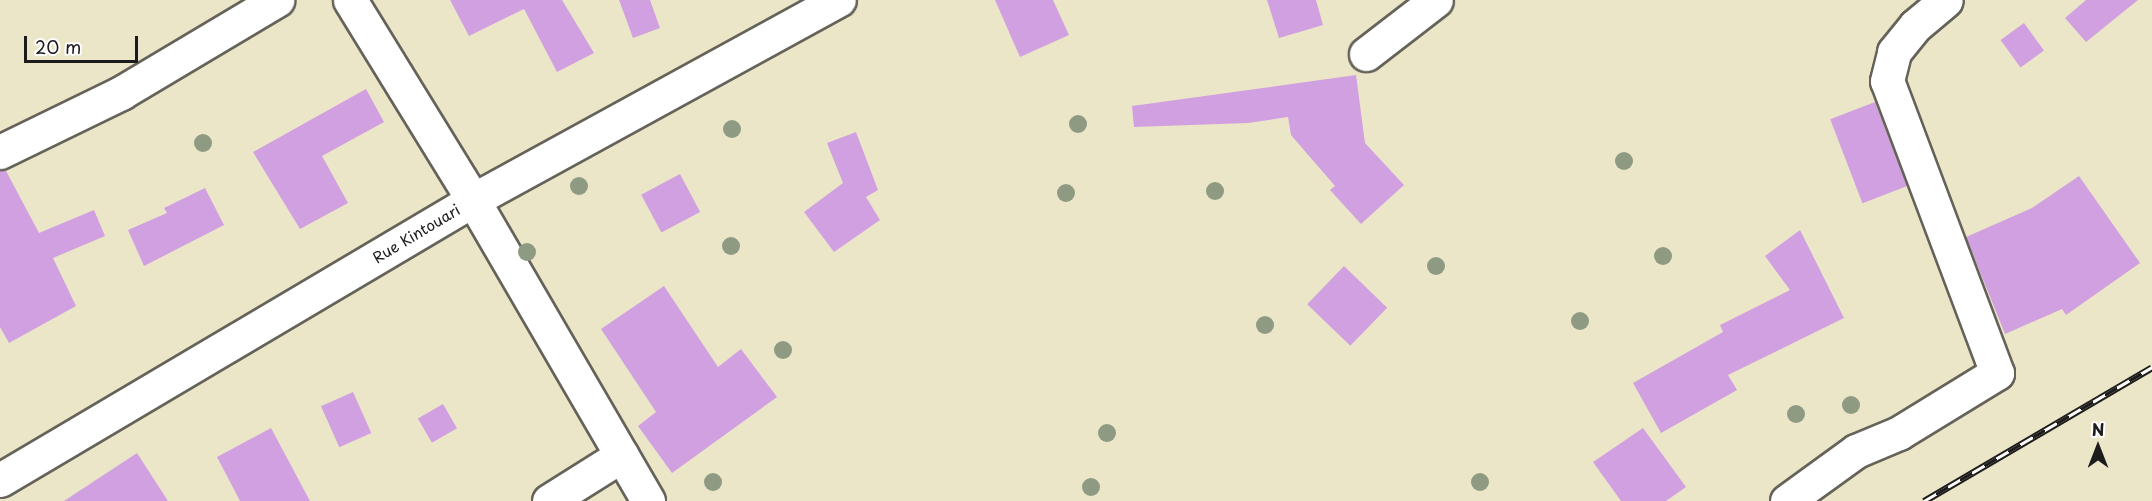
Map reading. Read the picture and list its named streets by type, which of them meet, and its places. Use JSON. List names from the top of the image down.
{
  "streets": {
    "street": ["Rue Kintouari"]
  },
  "scale_bar": "20 m",
  "north": "top"
}
